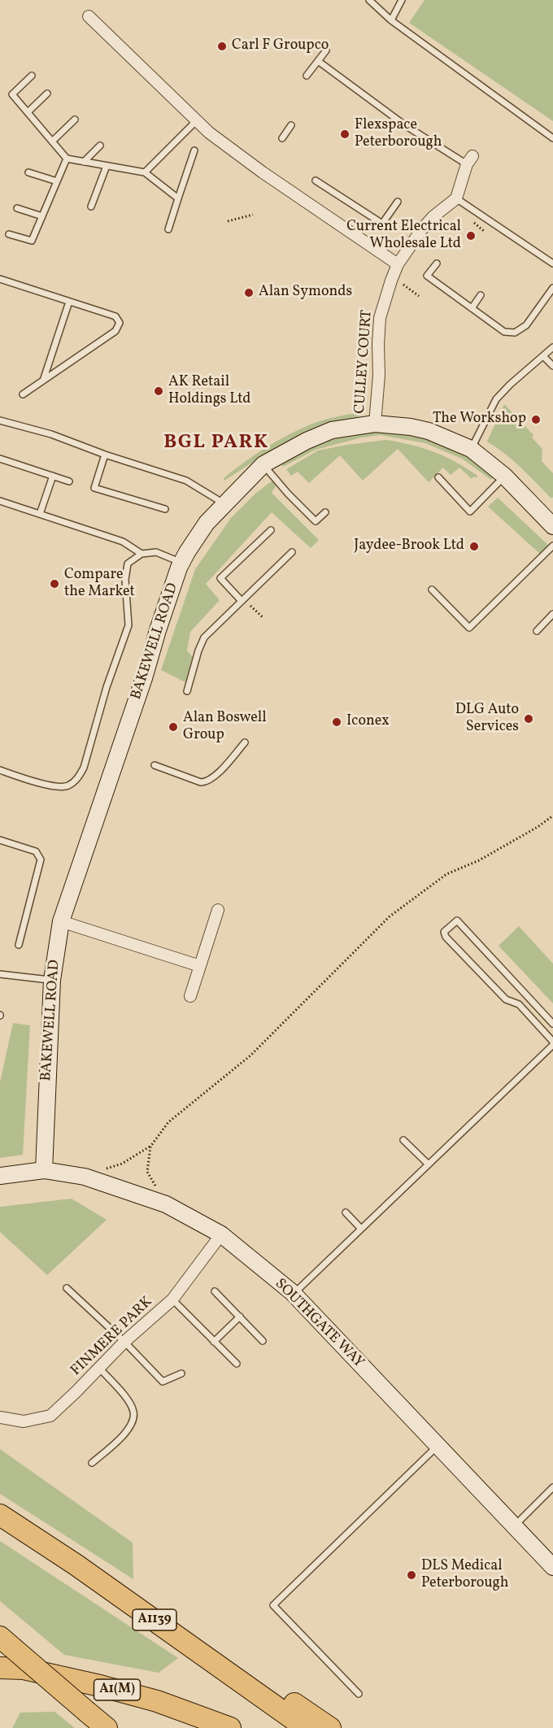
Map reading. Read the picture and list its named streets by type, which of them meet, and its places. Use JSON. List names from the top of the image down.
{
  "streets": {
    "highway": ["A1139", "A1(M)"],
    "street": [
      "CULLEY COURT",
      "BAKEWELL ROAD",
      "SOUTHGATE WAY",
      "FINMERE PARK"
    ]
  },
  "crossings": [
    ["CULLEY COURT", "BAKEWELL ROAD"],
    ["BAKEWELL ROAD", "SOUTHGATE WAY"],
    ["SOUTHGATE WAY", "FINMERE PARK"]
  ],
  "districts": ["BGL PARK"],
  "places": [
    "Carl F Groupco",
    "Flexspace Peterborough",
    "Current Electrical Wholesale Ltd",
    "Alan Symonds",
    "AK Retail Holdings Ltd",
    "The Workshop",
    "Jaydee-Brook Ltd",
    "Compare the Market",
    "DLG Auto Services",
    "Iconex",
    "Alan Boswell Group",
    "DLS Medical Peterborough"
  ]
}
